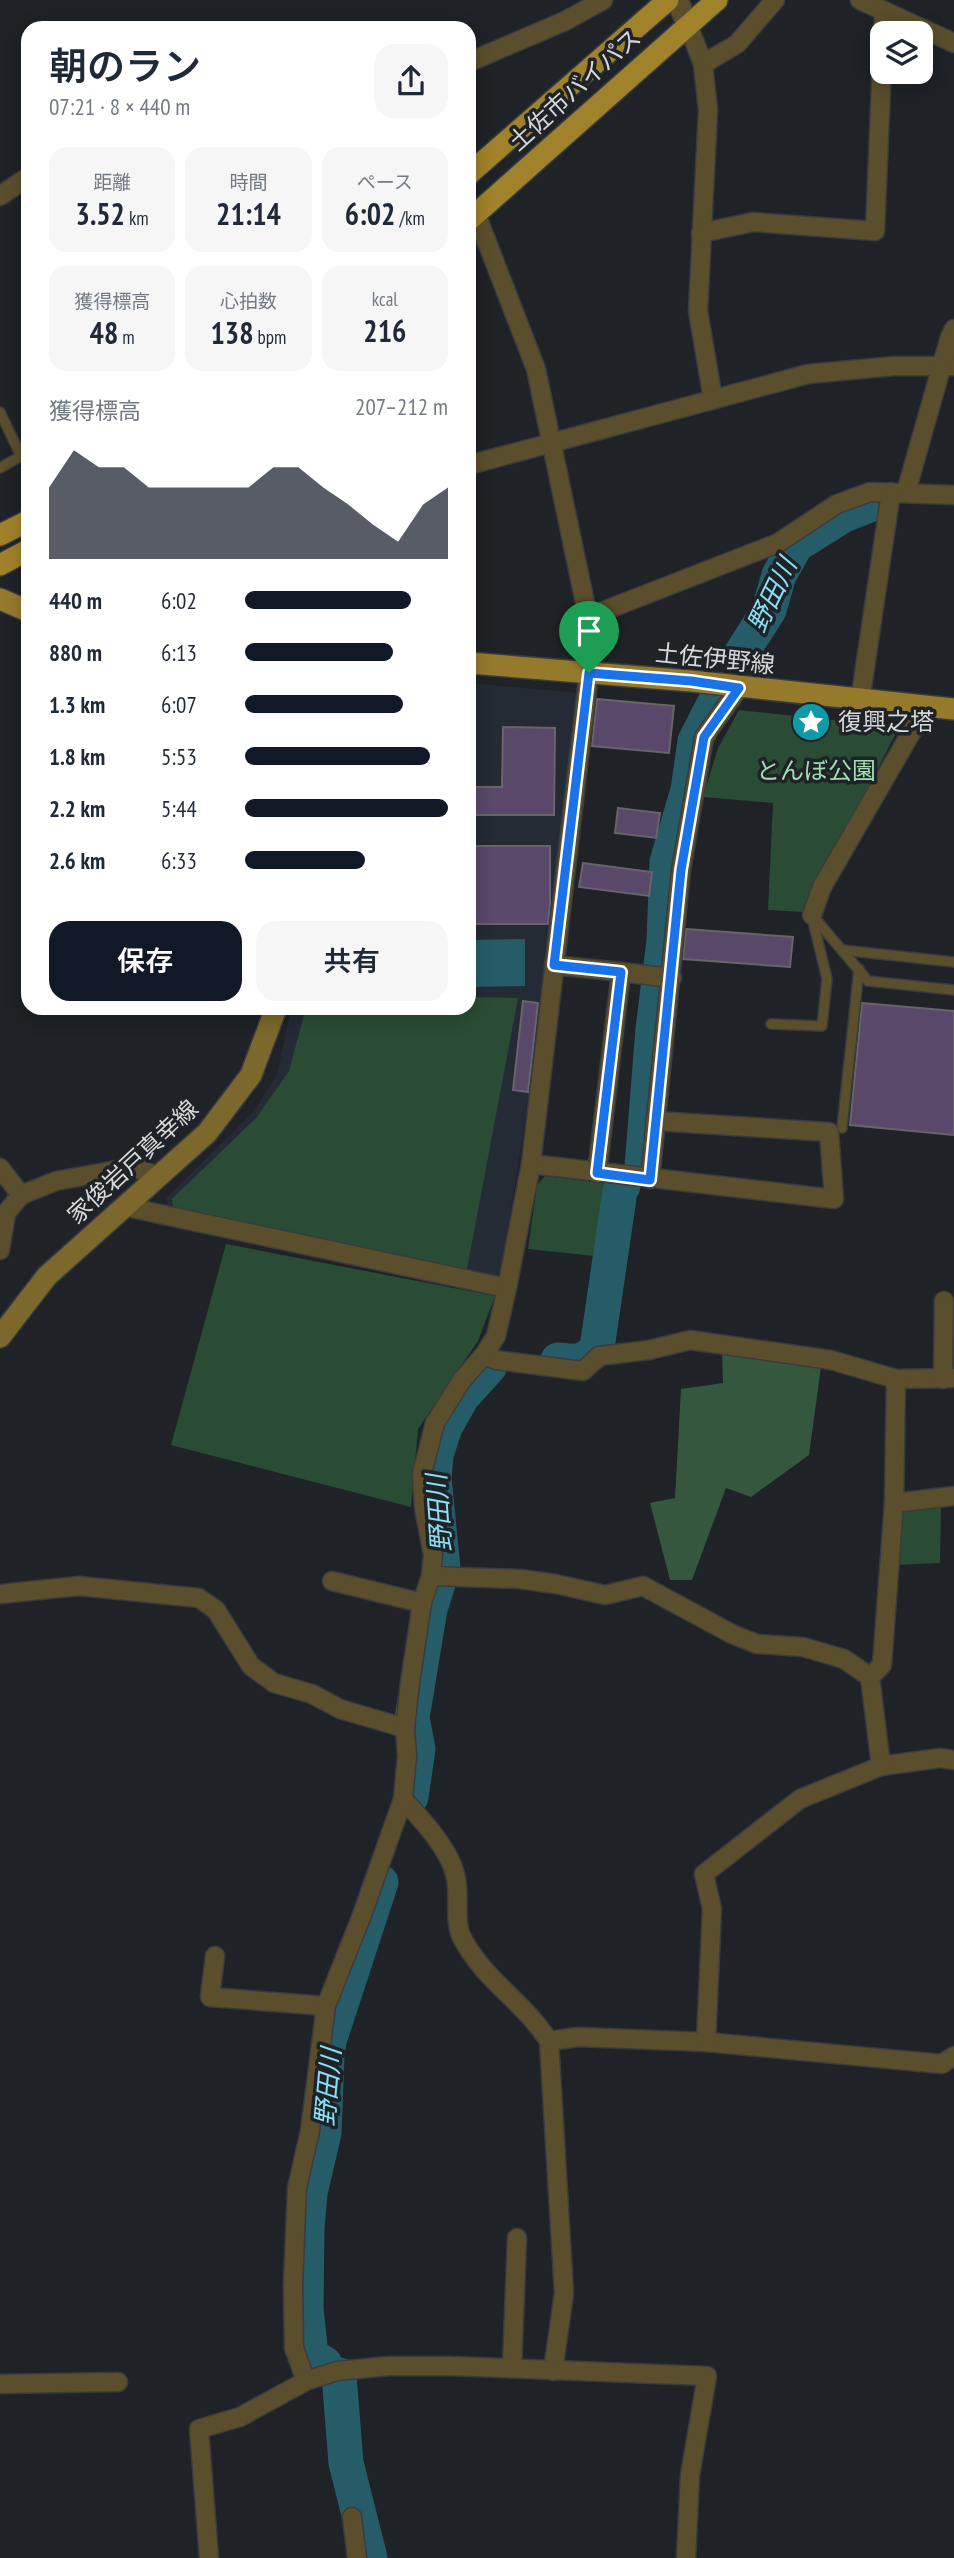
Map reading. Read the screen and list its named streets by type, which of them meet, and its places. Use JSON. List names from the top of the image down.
{
  "streets": {
    "highway": ["土佐市バイパス"],
    "main road": ["土佐伊野線", "家俊岩戸真幸線"]
  },
  "water": ["野田川"],
  "parks": ["とんぼ公園"],
  "places": {
    "place": ["復興之塔"]
  },
  "page": {
    "heading": ["朝のラン", "07:21 · 8 × 440 m"],
    "stats": [
      ["距離", "3.52 km"],
      ["時間", "21:14"],
      ["ペース", "6:02 /km"],
      ["獲得標高", "48 m"],
      ["心拍数", "138 bpm"],
      ["kcal", "216"]
    ],
    "chart": ["獲得標高", "207–212 m"],
    "list": [
      {
        "name": "440 m",
        "note": "6:02"
      },
      {
        "name": "880 m",
        "note": "6:13"
      },
      {
        "name": "1.3 km",
        "note": "6:07"
      },
      {
        "name": "1.8 km",
        "note": "5:53"
      },
      {
        "name": "2.2 km",
        "note": "5:44"
      },
      {
        "name": "2.6 km",
        "note": "6:33"
      }
    ],
    "buttons": ["保存", "共有"]
  }
}
